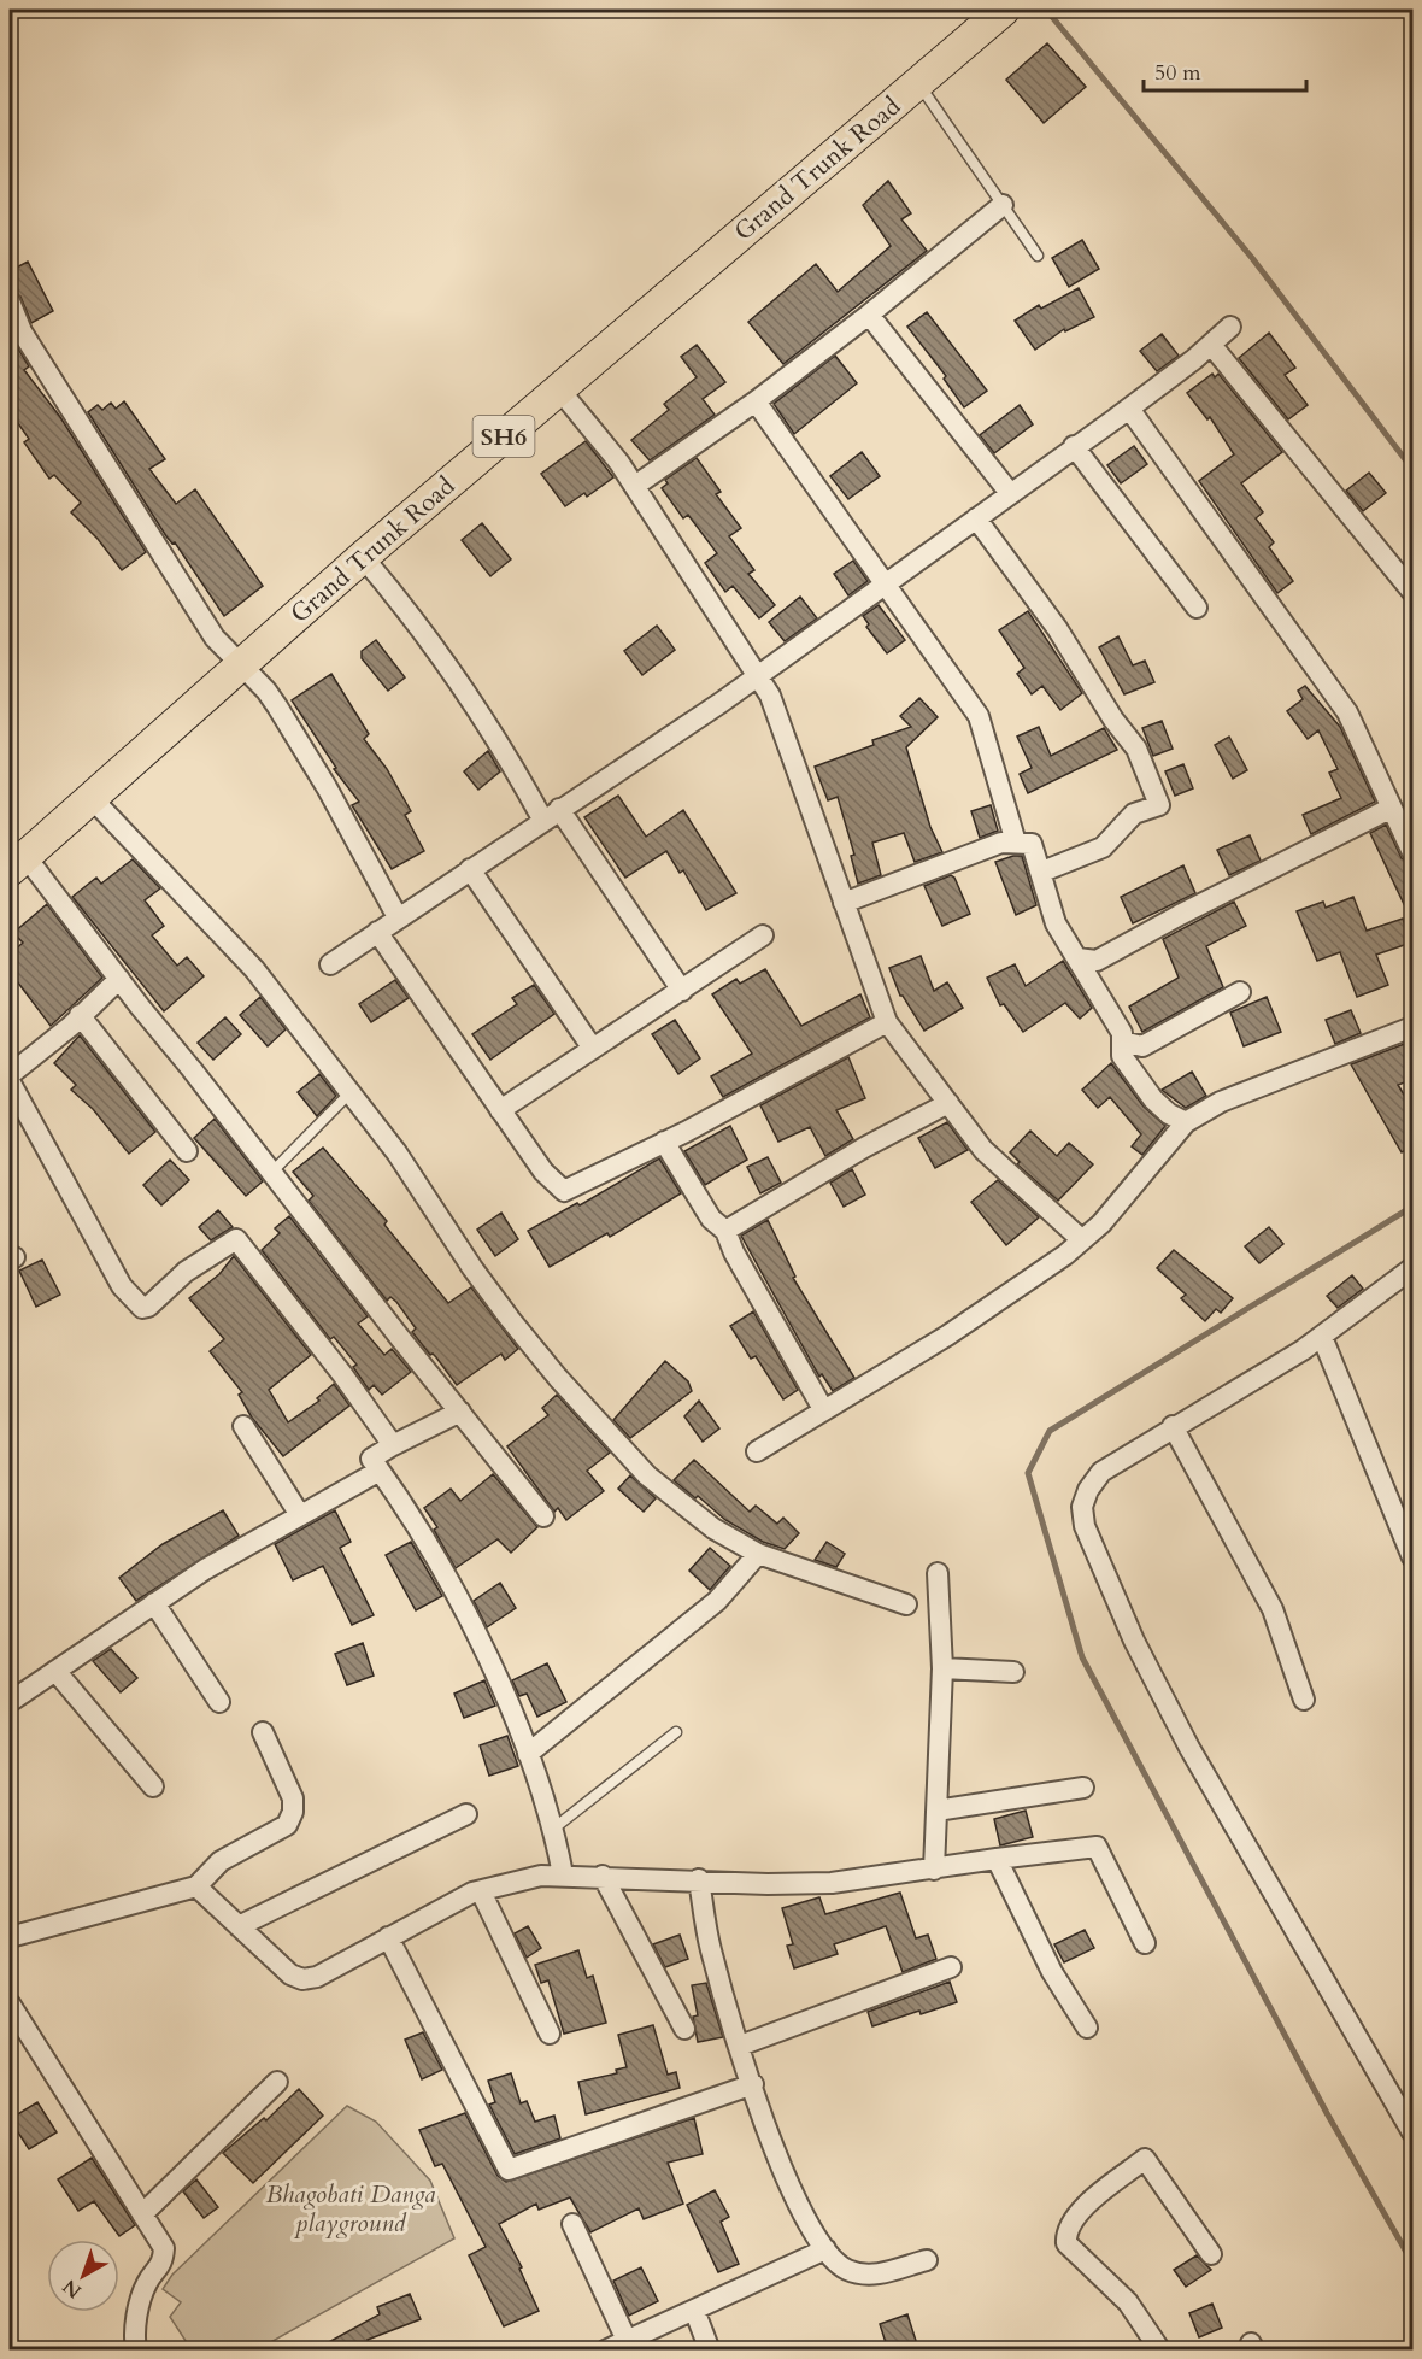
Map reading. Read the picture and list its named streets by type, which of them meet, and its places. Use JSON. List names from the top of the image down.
{
  "streets": {
    "main road": ["Grand Trunk Road", "SH6"]
  },
  "parks": ["Bhagobati Danga playground"],
  "scale_bar": "50 m",
  "north": "bottom left"
}
